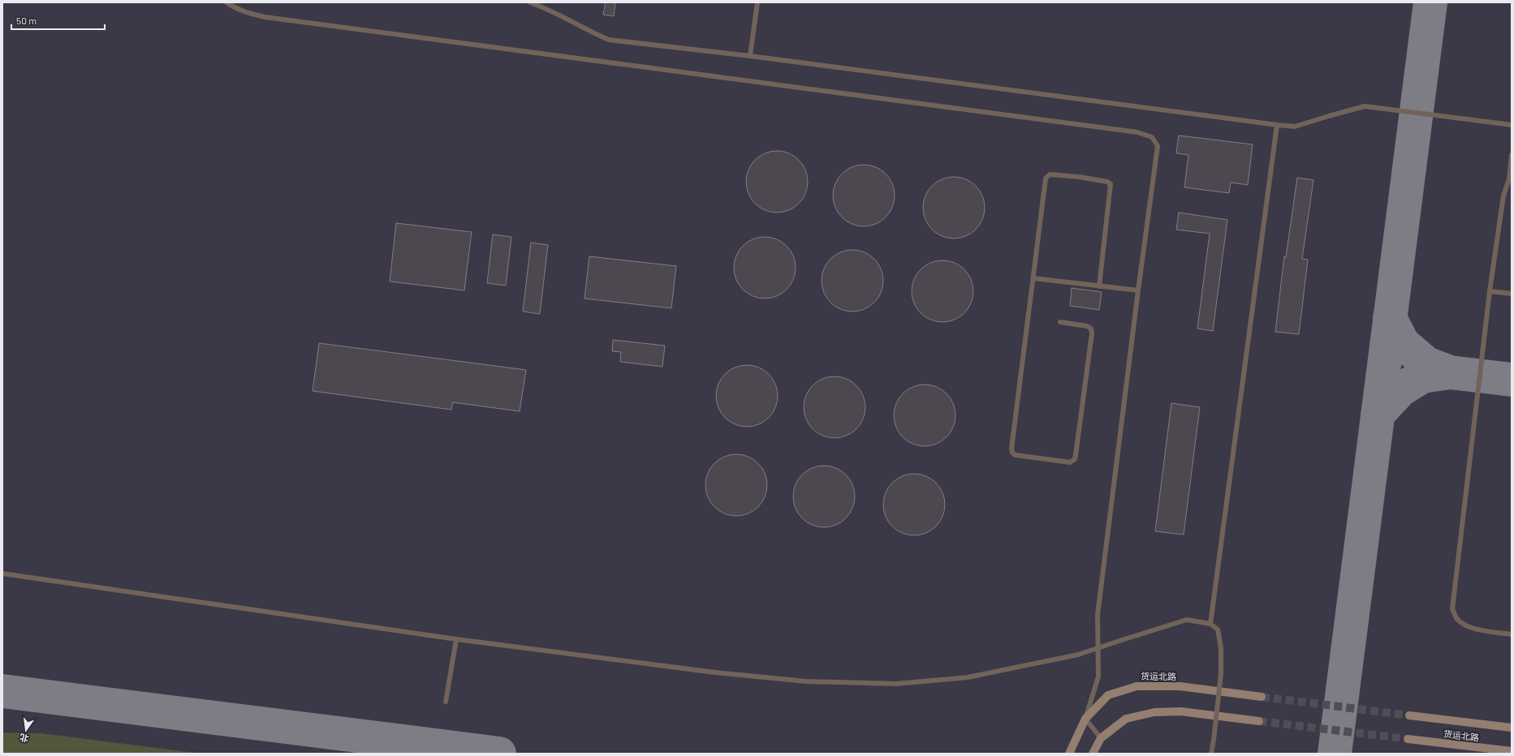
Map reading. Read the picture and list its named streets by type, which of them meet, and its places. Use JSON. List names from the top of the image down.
{
  "streets": {
    "main road": ["货运北路"]
  },
  "scale_bar": "50 m",
  "north": "bottom"
}
